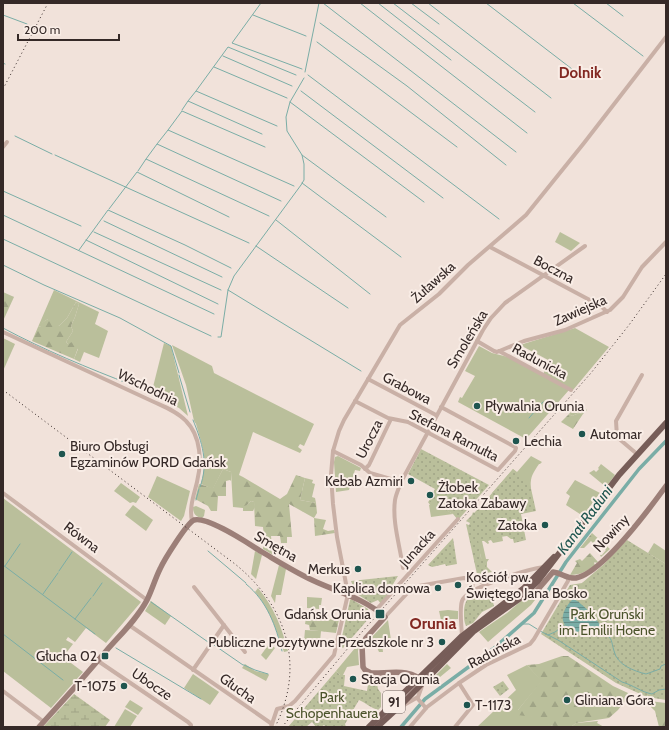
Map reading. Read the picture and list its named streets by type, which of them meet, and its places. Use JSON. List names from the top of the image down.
{
  "streets": {
    "main road": ["91"],
    "street": [
      "Boczna",
      "Żuławska",
      "Zawiejska",
      "Smoleńska",
      "Radunicka",
      "Wschodnia",
      "Grabowa",
      "Stefana Ramułta",
      "Urocza",
      "Nowiny",
      "Równa",
      "Smętna",
      "Junacka",
      "Raduńska",
      "Ubocze",
      "Głucha"
    ]
  },
  "crossings": [
    ["Boczna", "Żuławska"],
    ["Boczna", "Zawiejska"],
    ["Boczna", "Smoleńska"],
    ["Żuławska", "Grabowa"],
    ["Żuławska", "Stefana Ramułta"],
    ["Żuławska", "Smętna"],
    ["Zawiejska", "Radunicka"],
    ["Smoleńska", "Grabowa"],
    ["Smoleńska", "Stefana Ramułta"],
    ["Wschodnia", "Smętna"],
    ["Grabowa", "Stefana Ramułta"],
    ["Stefana Ramułta", "Urocza"],
    ["Nowiny", "Raduńska"],
    ["Smętna", "Junacka"]
  ],
  "districts": ["Dolnik", "Orunia"],
  "water": ["Kanał Raduni"],
  "parks": ["Park Oruński im. Emilii Hoene", "Park Schopenhauera"],
  "places": {
    "other": [
      "Pływalnia Orunia",
      "Automar",
      "Lechia",
      "Biuro Obsługi Egzaminów PORD Gdańsk",
      "Kebab Azmiri",
      "Żłobek Zatoka Zabawy",
      "Zatoka",
      "Merkus",
      "Kościół pw. Świętego Jana Bosko",
      "Kaplica domowa",
      "Publiczne Pozytywne Przedszkole nr 3",
      "Stacja Orunia",
      "T-1075",
      "Gliniana Góra",
      "T-1173"
    ],
    "transit": ["Gdańsk Orunia", "Głucha 02"]
  },
  "scale_bar": "200 m"
}
